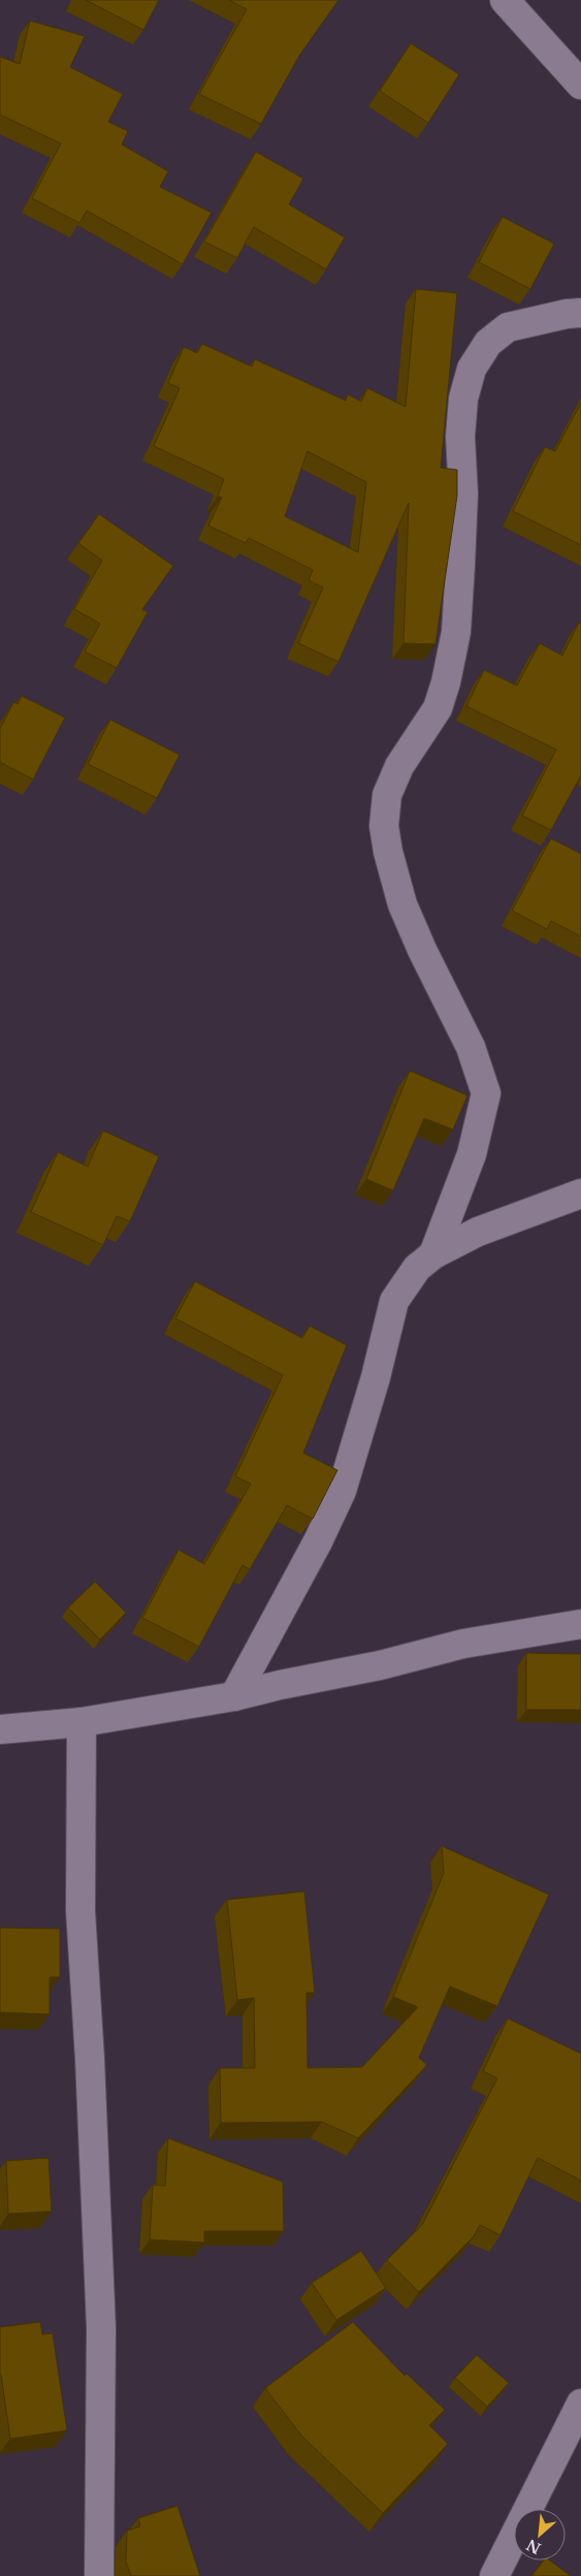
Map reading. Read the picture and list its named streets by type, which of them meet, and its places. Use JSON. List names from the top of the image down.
{
  "north": "bottom left"
}
